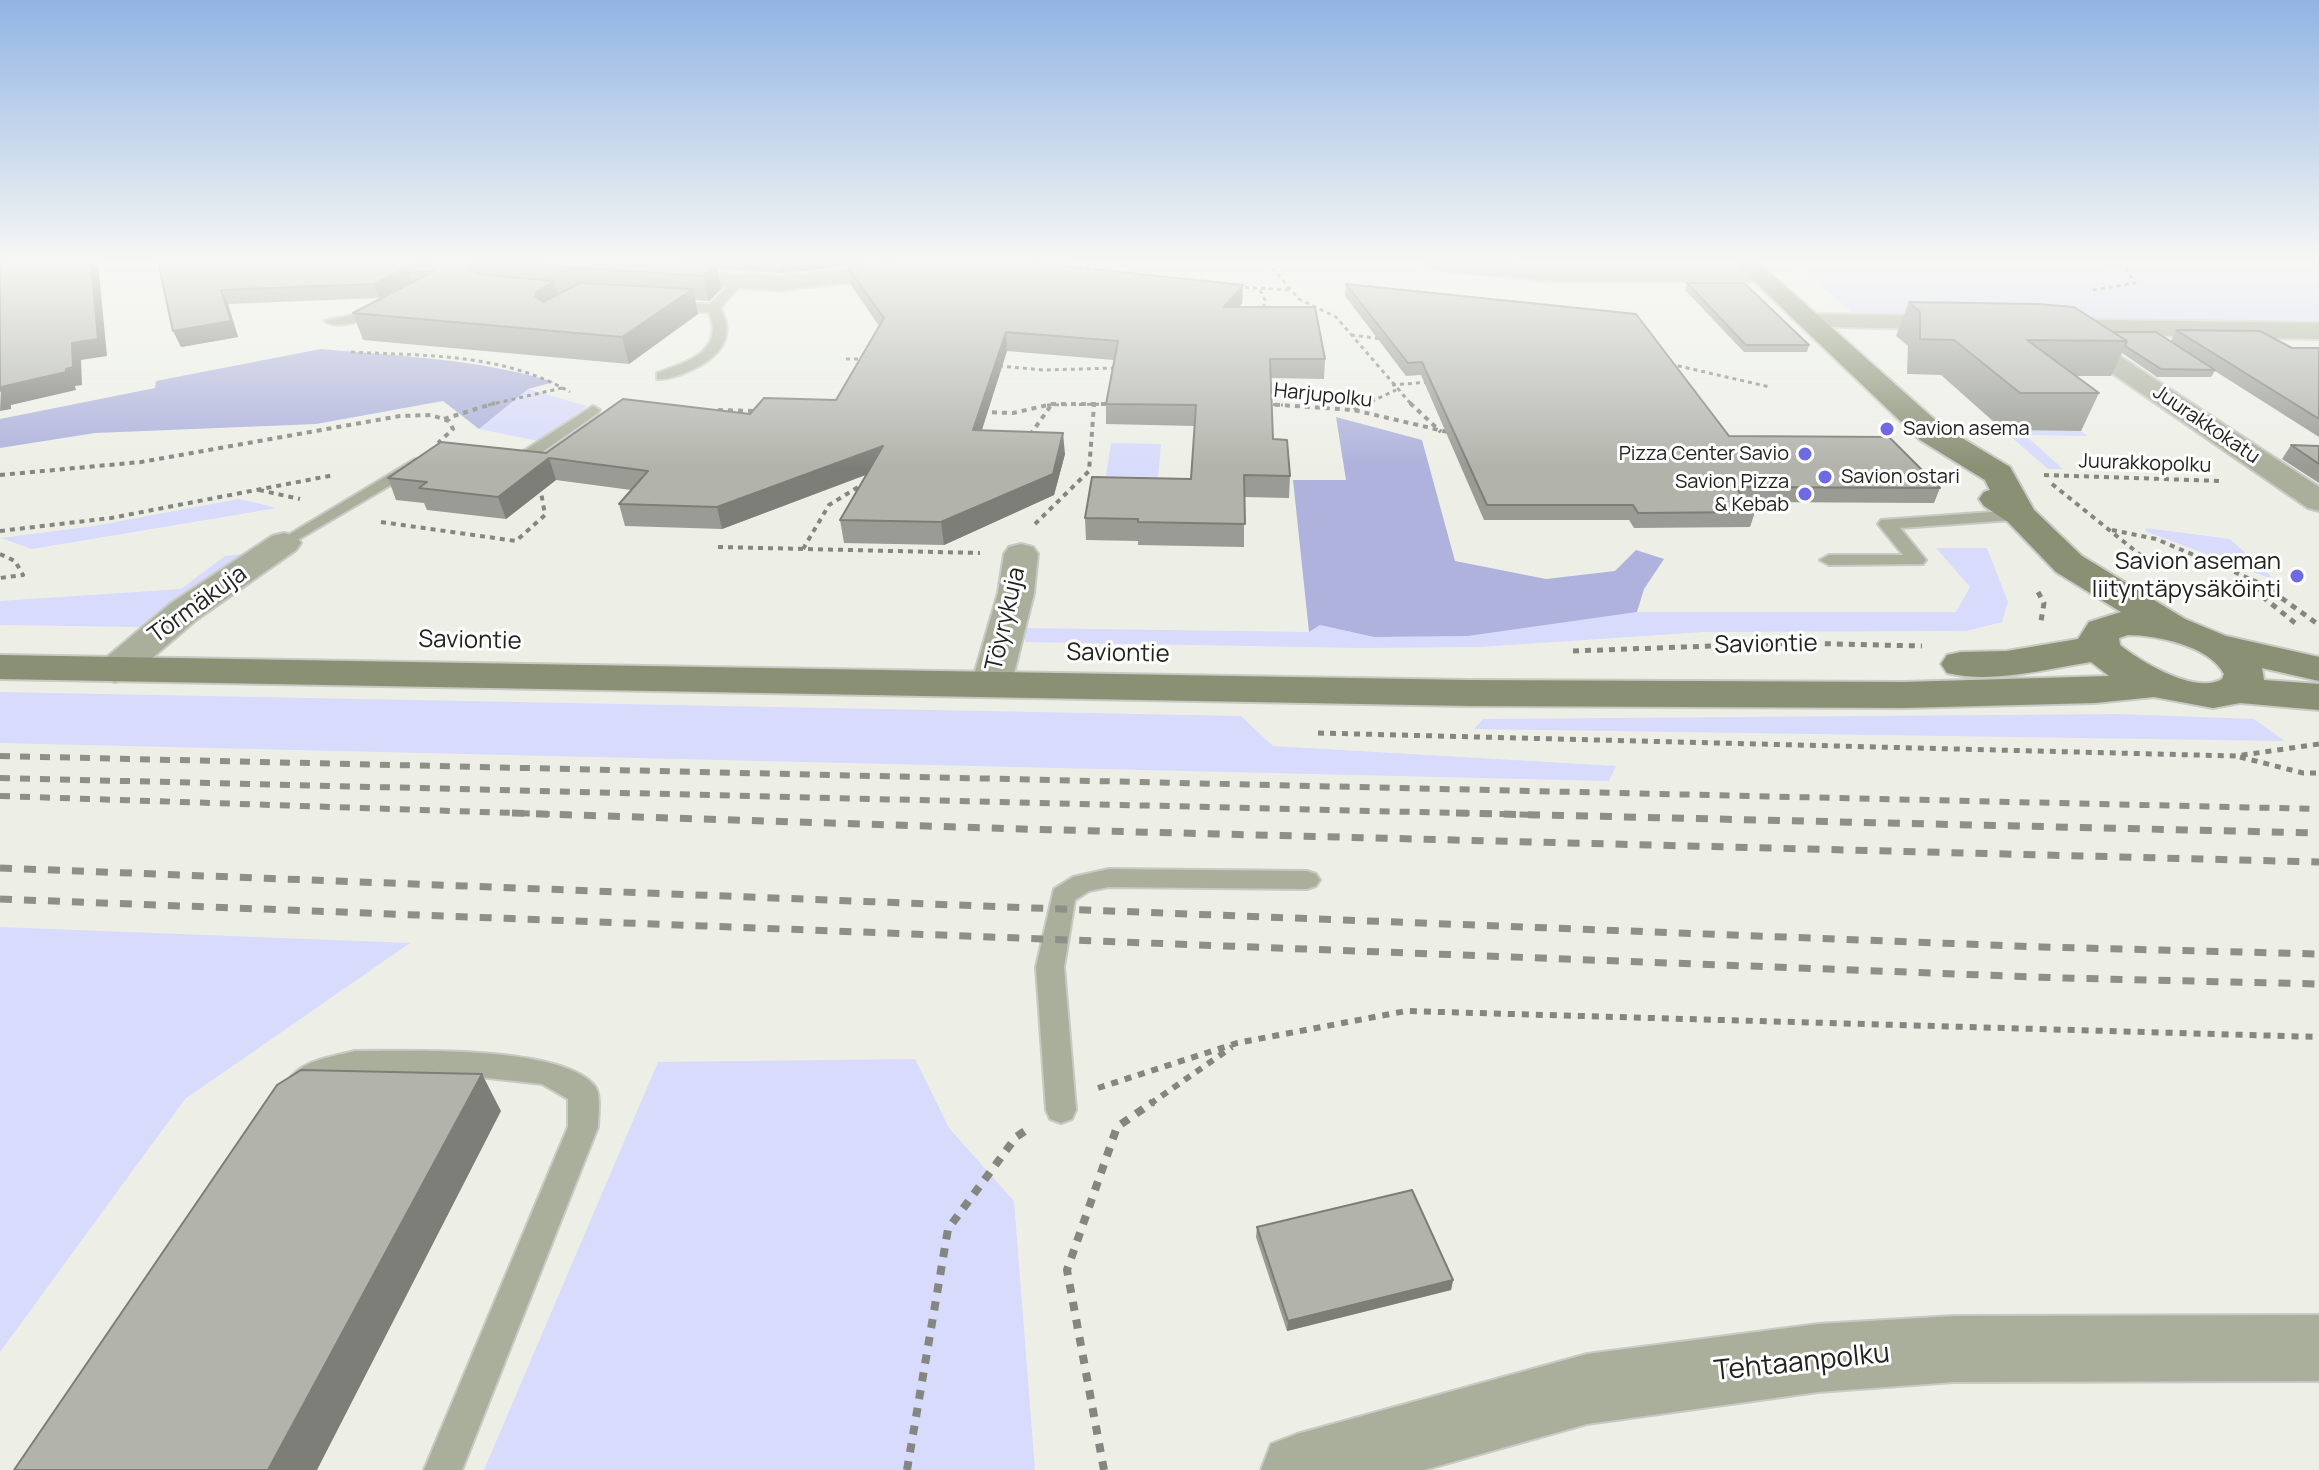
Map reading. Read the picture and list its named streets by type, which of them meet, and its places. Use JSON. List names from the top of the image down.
{
  "streets": {
    "main road": ["Saviontie"],
    "street": [
      "Juurakkokatu",
      "Törmäkuja",
      "Töyrykuja",
      "Tehtaanpolku"
    ],
    "path": ["Harjupolku", "Juurakkopolku"]
  },
  "crossings": [
    ["Juurakkokatu", "Juurakkopolku"],
    ["Törmäkuja", "Saviontie"],
    ["Töyrykuja", "Saviontie"]
  ],
  "places": [
    "Savion asema",
    "Pizza Center Savio",
    "Savion ostari",
    "Savion Pizza & Kebab",
    "Savion aseman liityntäpysäköinti"
  ]
}
